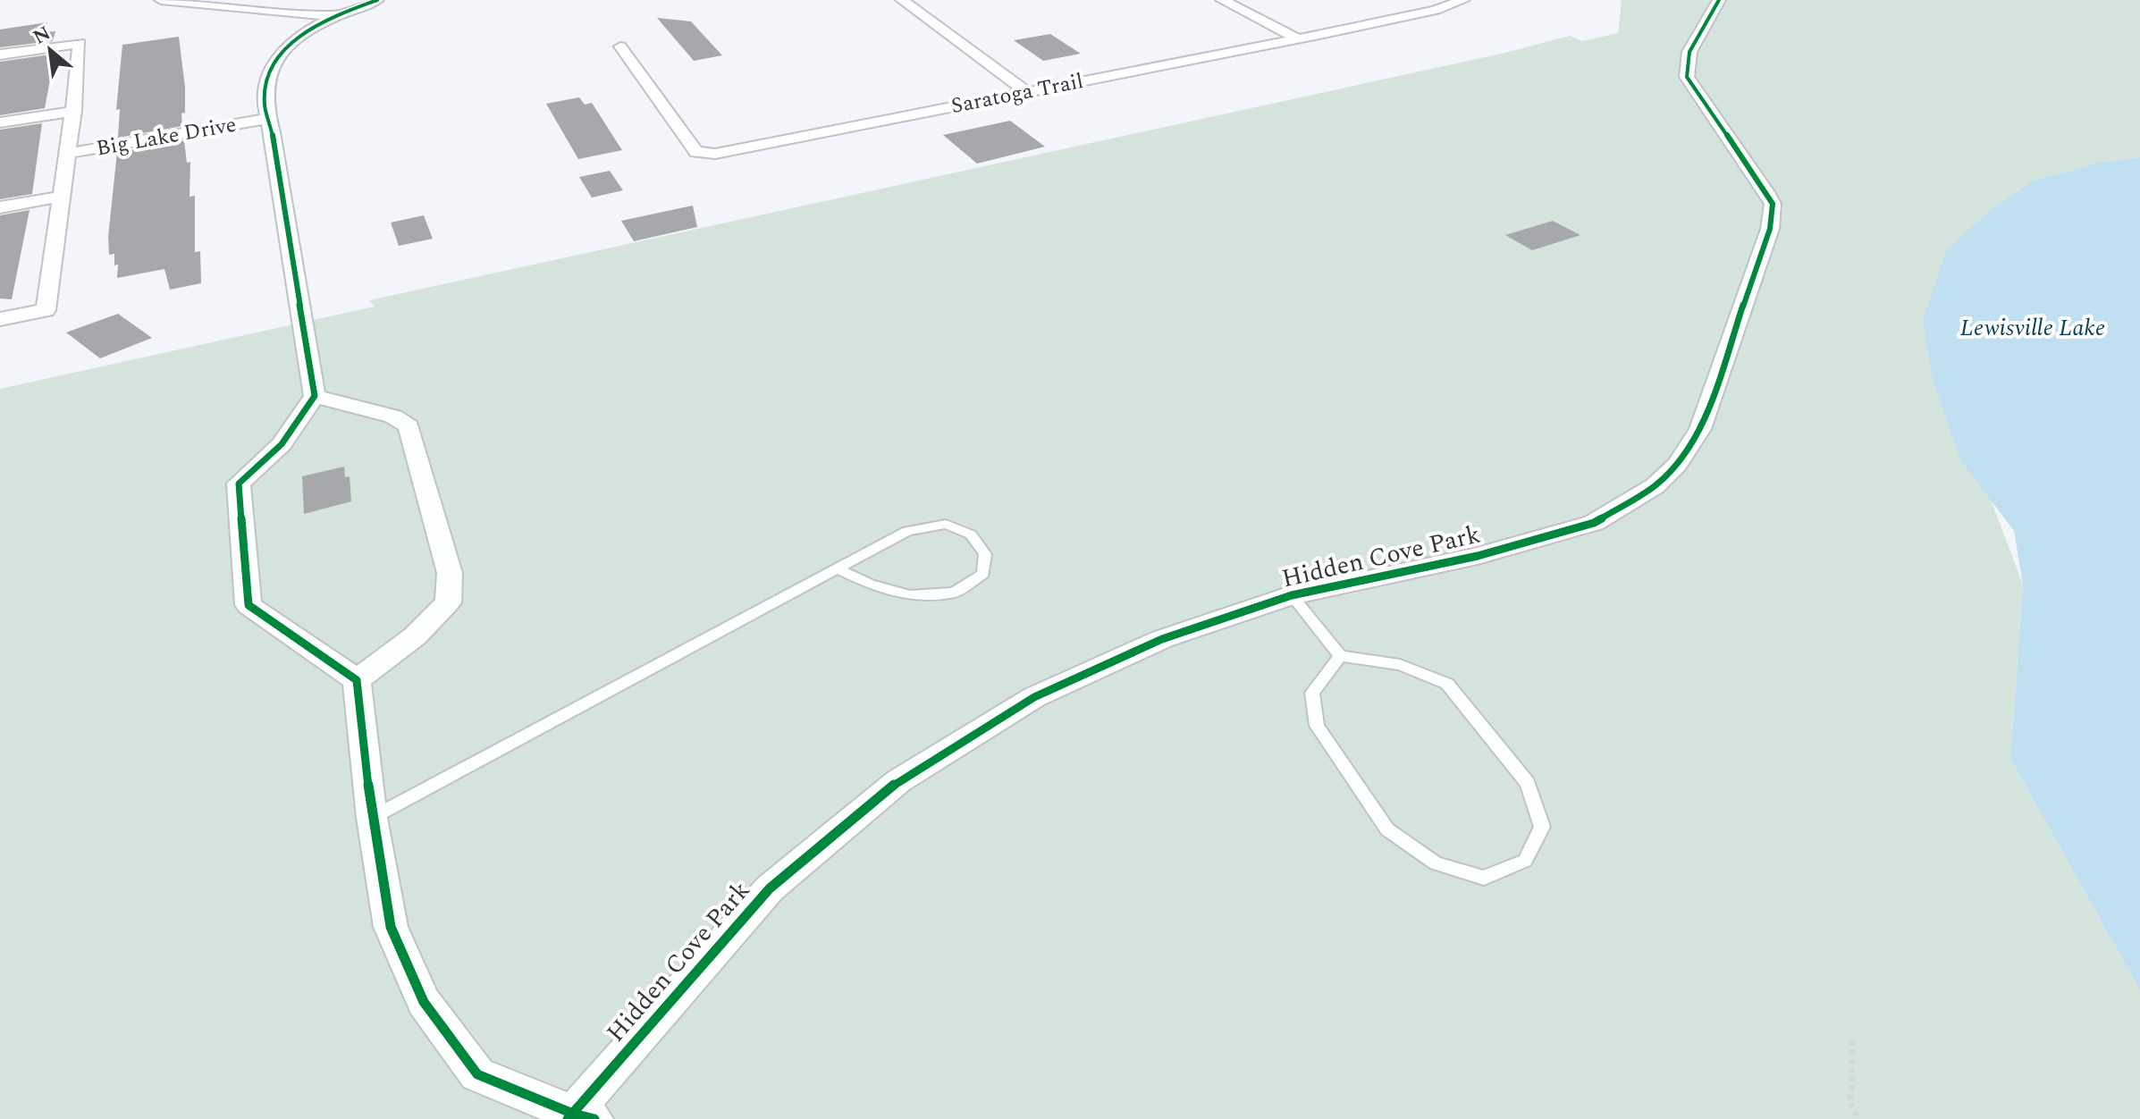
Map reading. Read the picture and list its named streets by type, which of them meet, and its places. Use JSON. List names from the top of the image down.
{
  "streets": {
    "street": ["Saratoga Trail", "Big Lake Drive", "Hidden Cove Park"]
  },
  "water": ["Lewisville Lake"],
  "north": "top left"
}
